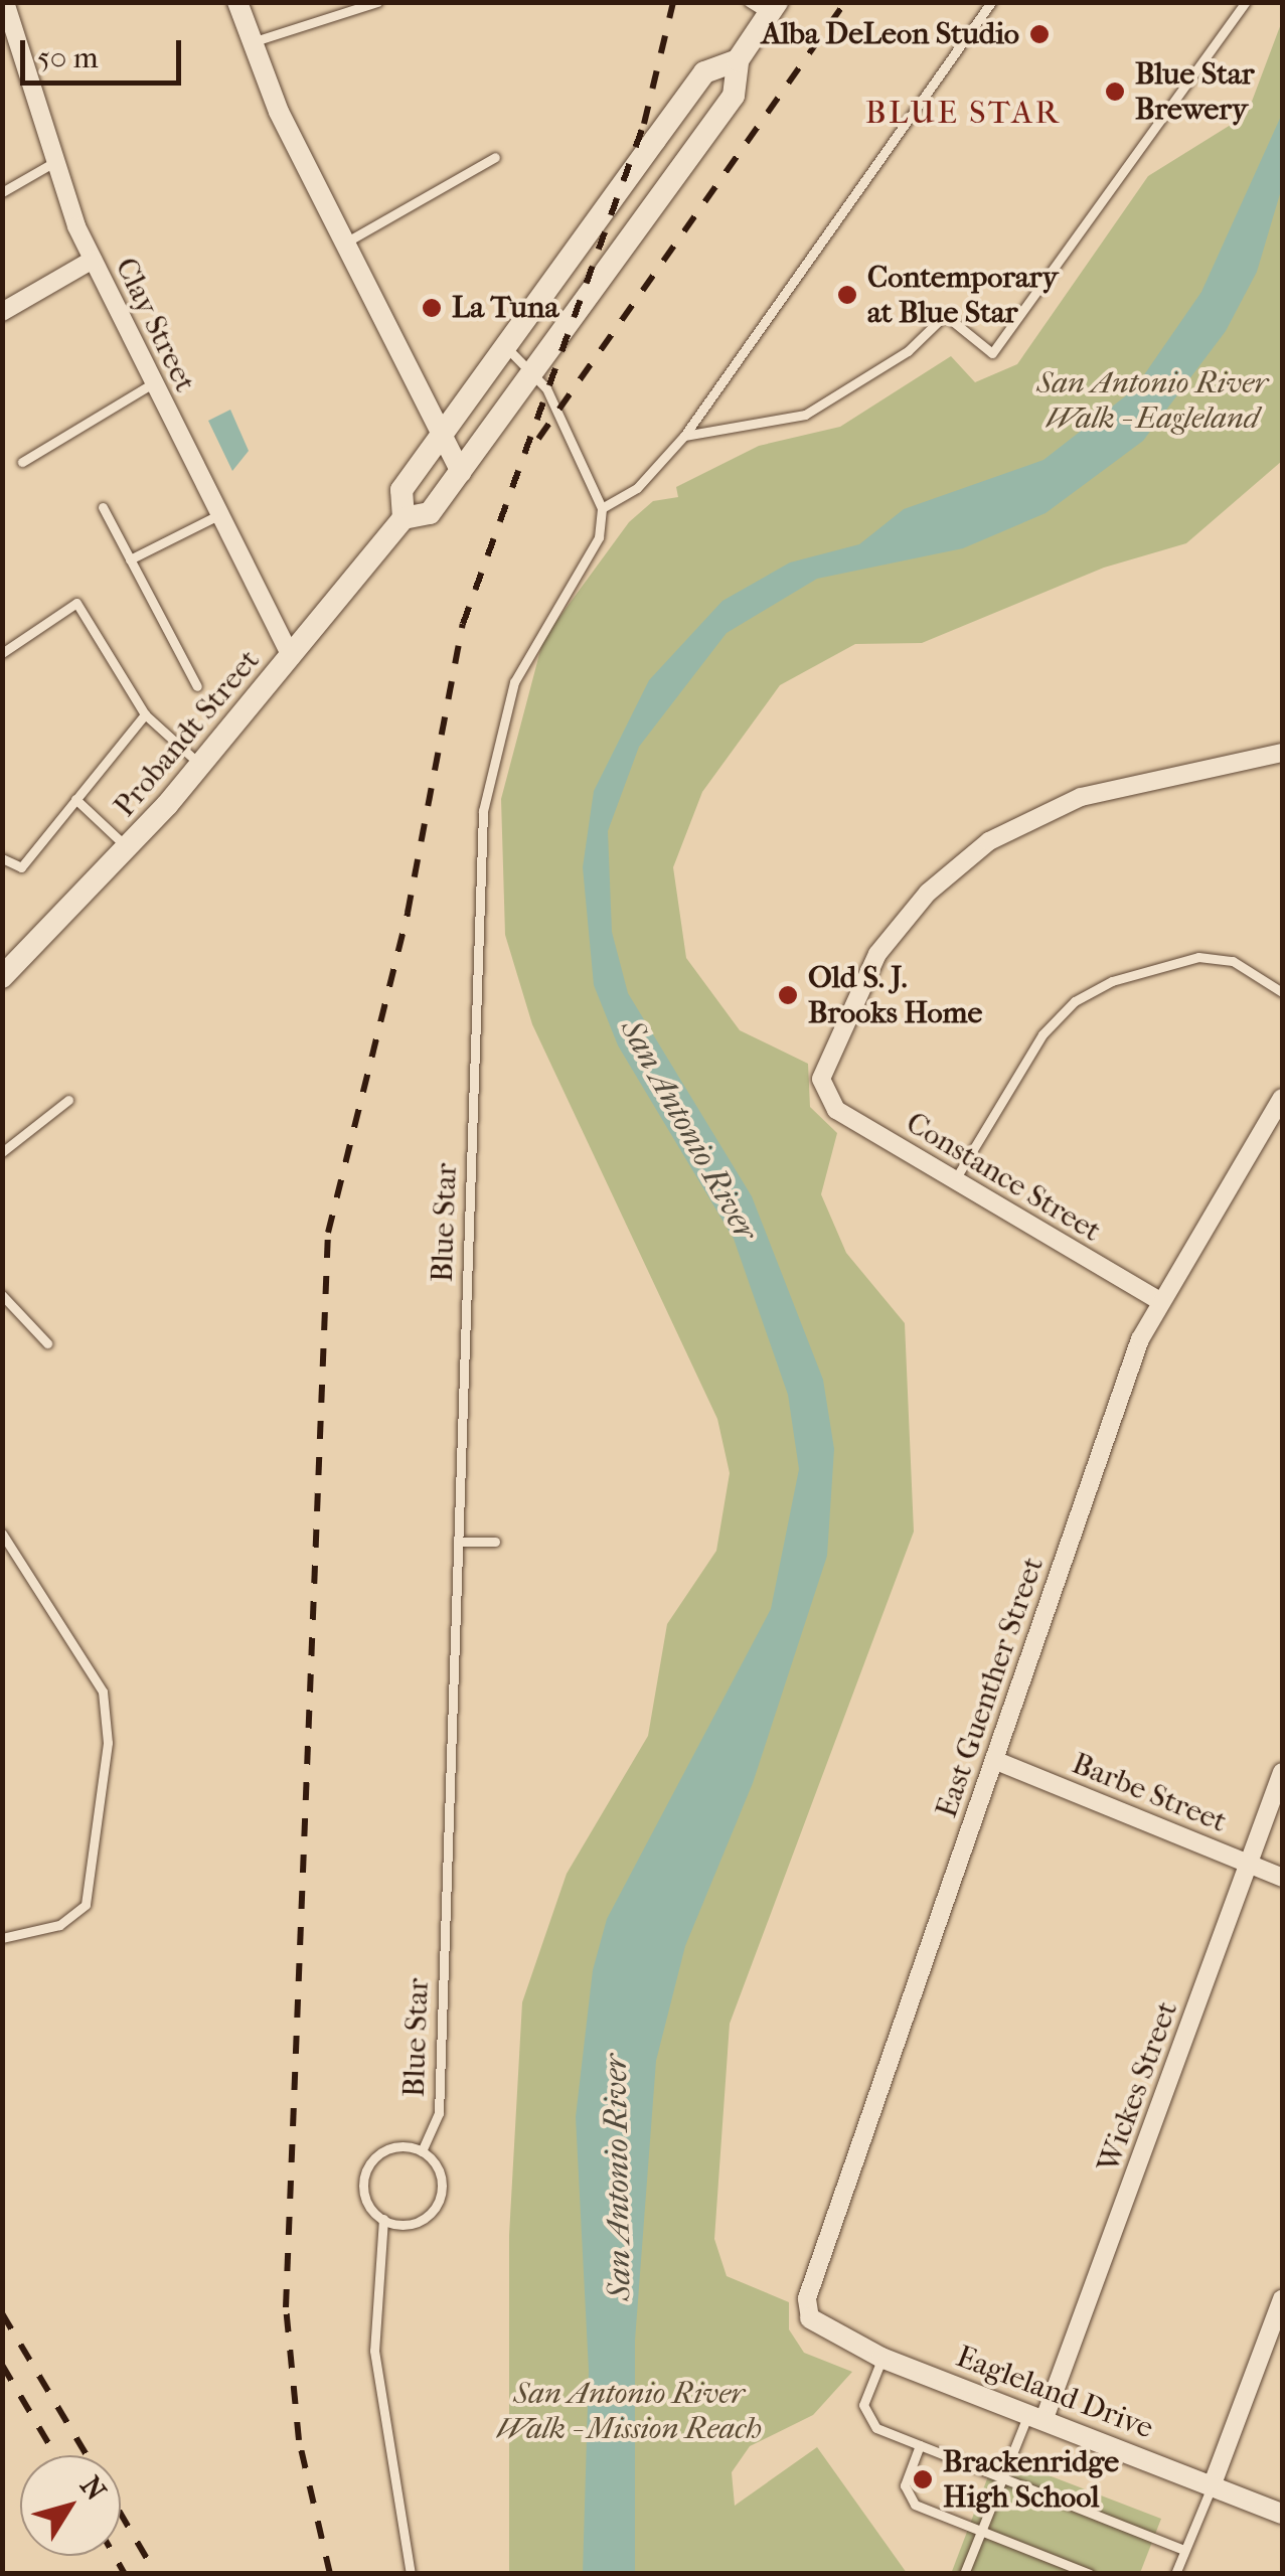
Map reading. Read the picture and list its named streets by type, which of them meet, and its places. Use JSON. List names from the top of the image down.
{
  "streets": {
    "main road": ["Probandt Street"],
    "street": [
      "Clay Street",
      "Constance Street",
      "East Guenther Street",
      "Barbe Street",
      "Wickes Street",
      "Eagleland Drive"
    ],
    "lane": ["Blue Star"]
  },
  "crossings": [
    ["Clay Street", "Probandt Street"],
    ["Constance Street", "East Guenther Street"],
    ["East Guenther Street", "Barbe Street"],
    ["East Guenther Street", "Eagleland Drive"],
    ["Barbe Street", "Wickes Street"],
    ["Wickes Street", "Eagleland Drive"]
  ],
  "districts": ["BLUE STAR"],
  "water": ["San Antonio River"],
  "parks": ["San Antonio River Walk - Eagleland", "San Antonio River Walk - Mission Reach"],
  "places": [
    "Alba DeLeon Studio",
    "Blue Star Brewery",
    "Contemporary at Blue Star",
    "La Tuna",
    "Old S. J. Brooks Home",
    "Brackenridge High School"
  ],
  "scale_bar": "50 m",
  "north": "top right"
}
